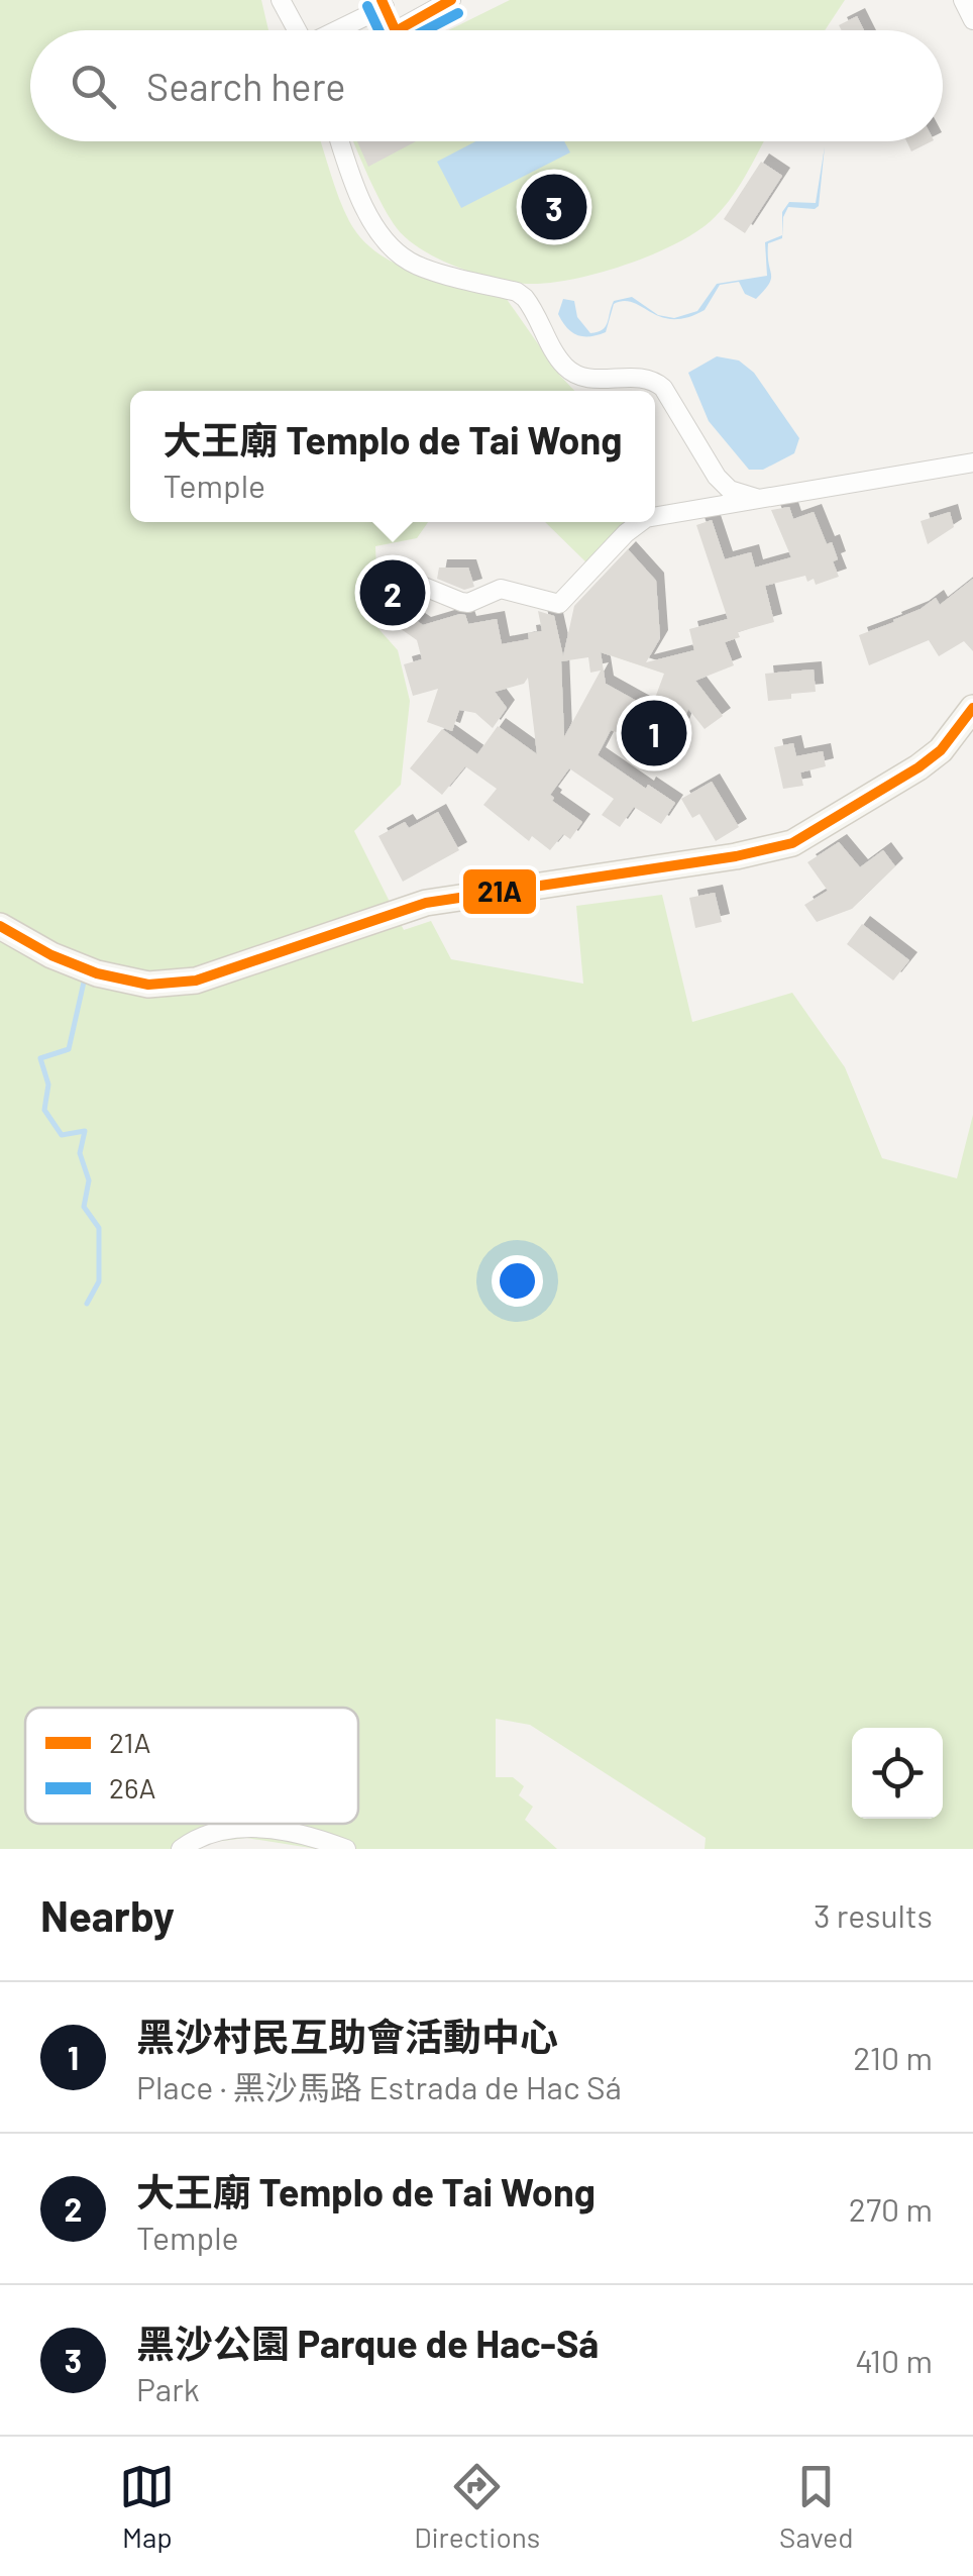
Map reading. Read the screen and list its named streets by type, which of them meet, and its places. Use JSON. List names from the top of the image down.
{
  "lines": ["transit line 21A", "transit line 26A"],
  "legend": ["21A", "26A"],
  "page": {
    "search": "Search here",
    "pins": ["3", "2", "1"],
    "popup": ["大王廟 Templo de Tai Wong", "Temple"],
    "heading": ["Nearby", "3 results"],
    "list": [
      {
        "mark": "1",
        "name": "黑沙村民互助會活動中心",
        "note": "Place · 黑沙馬路 Estrada de Hac Sá",
        "value": "210 m"
      },
      {
        "mark": "2",
        "name": "大王廟 Templo de Tai Wong",
        "note": "Temple",
        "value": "270 m"
      },
      {
        "mark": "3",
        "name": "黑沙公園 Parque de Hac-Sá",
        "note": "Park",
        "value": "410 m"
      }
    ],
    "nav": ["Map", "Directions", "Saved"]
  }
}
